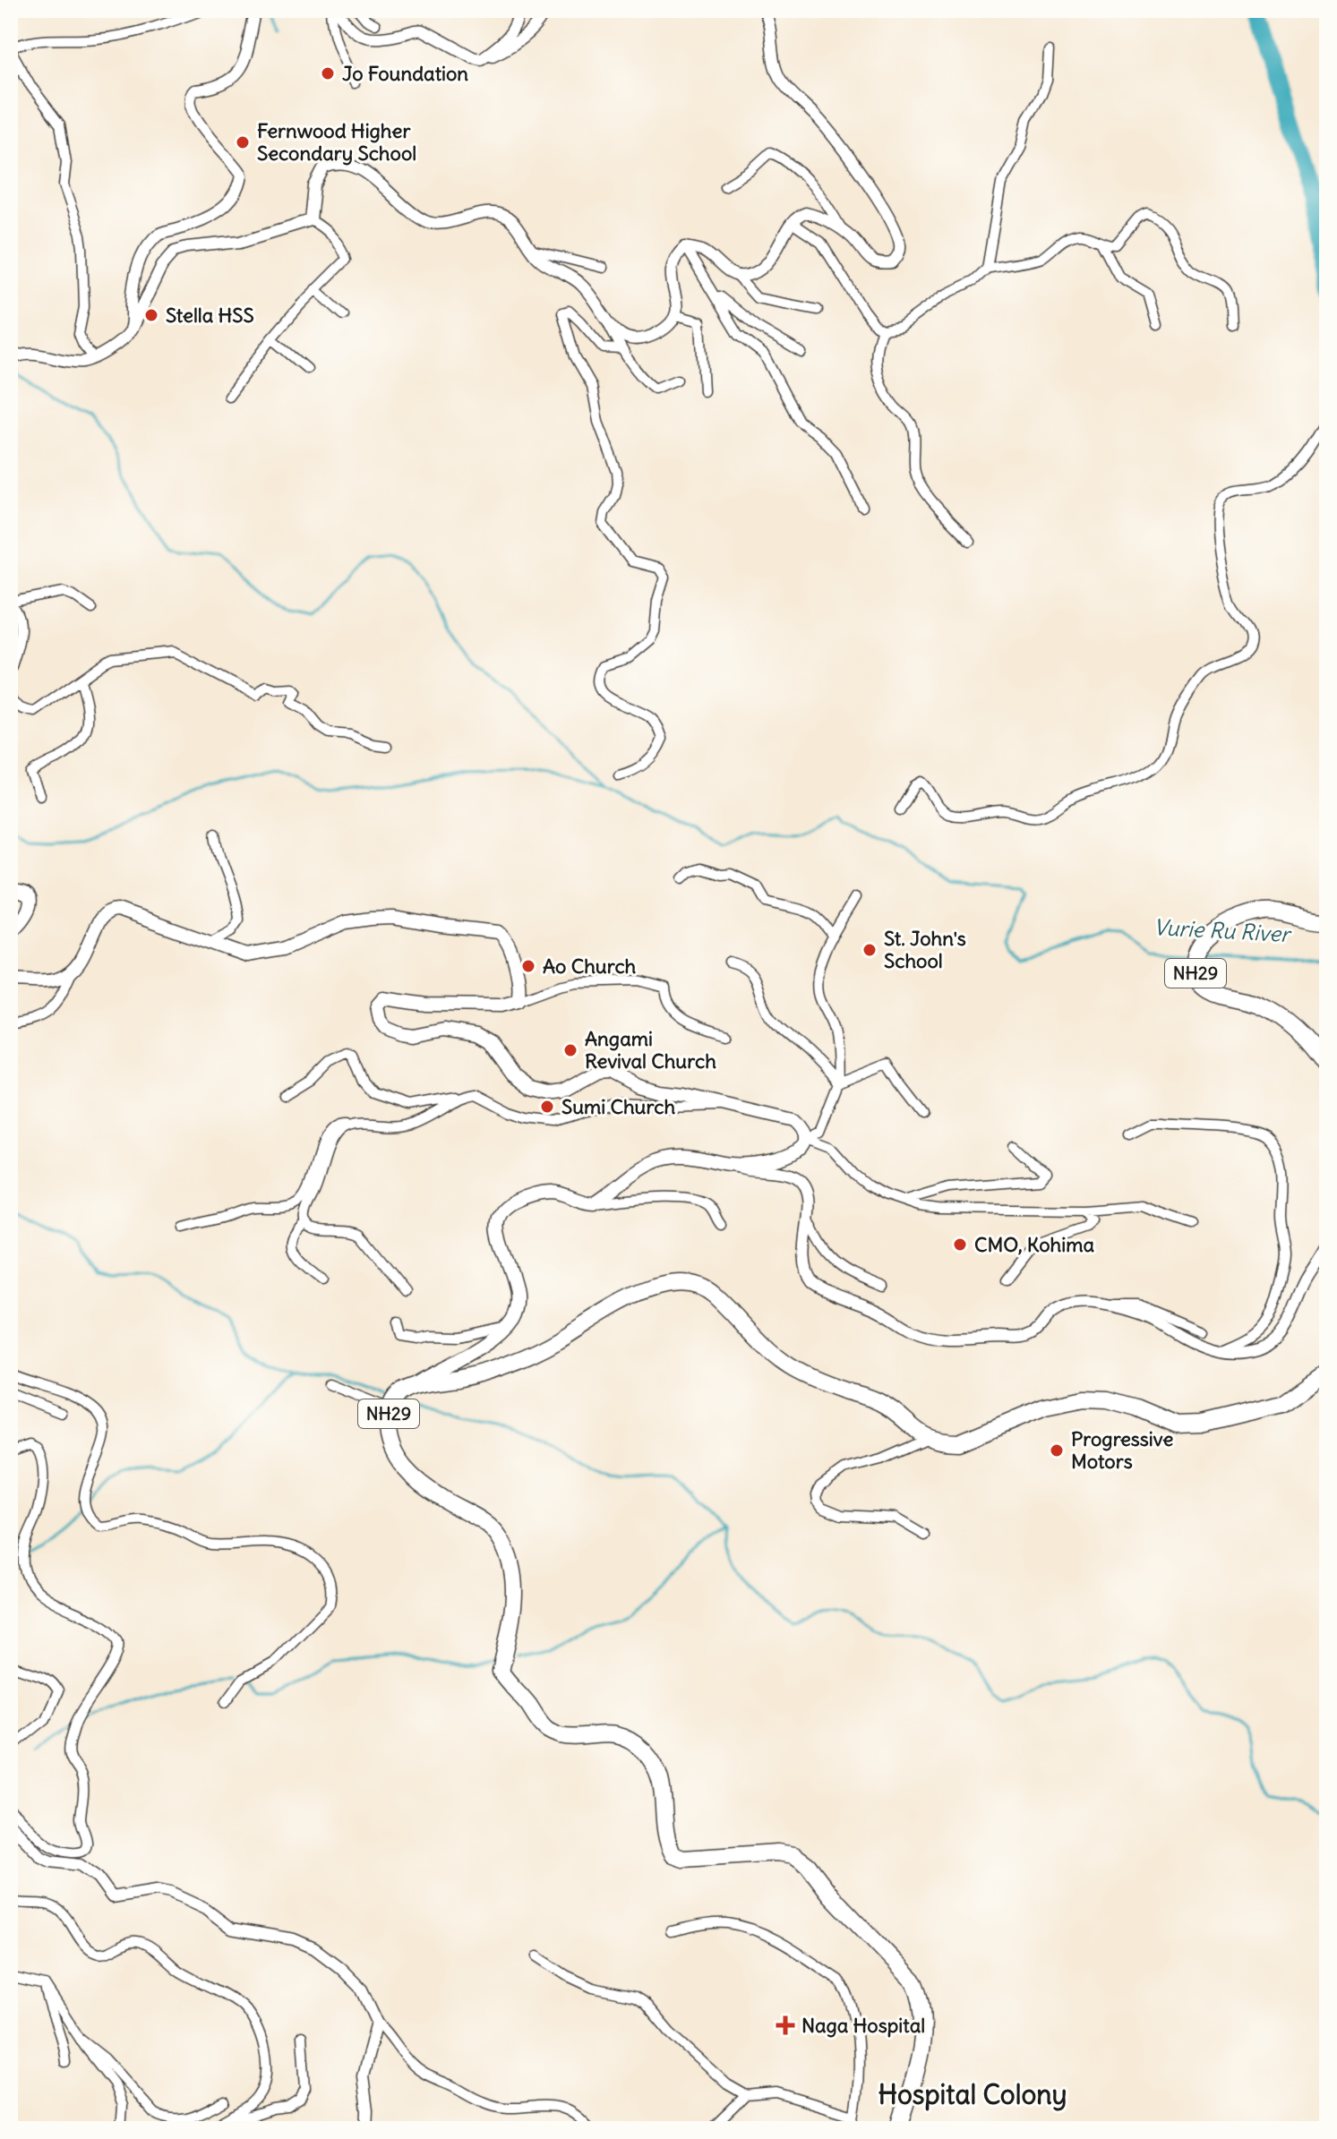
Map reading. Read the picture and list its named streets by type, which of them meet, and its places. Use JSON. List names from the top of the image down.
{
  "streets": {
    "highway": ["NH29"]
  },
  "districts": ["Hospital Colony"],
  "water": ["Vurie Ru River"],
  "places": {
    "other": [
      "Jo Foundation",
      "Fernwood Higher Secondary School",
      "Stella HSS",
      "St. John's School",
      "Ao Church",
      "Angami Revival Church",
      "Sumi Church",
      "CMO, Kohima",
      "Progressive Motors"
    ],
    "health": ["Naga Hospital"]
  }
}
